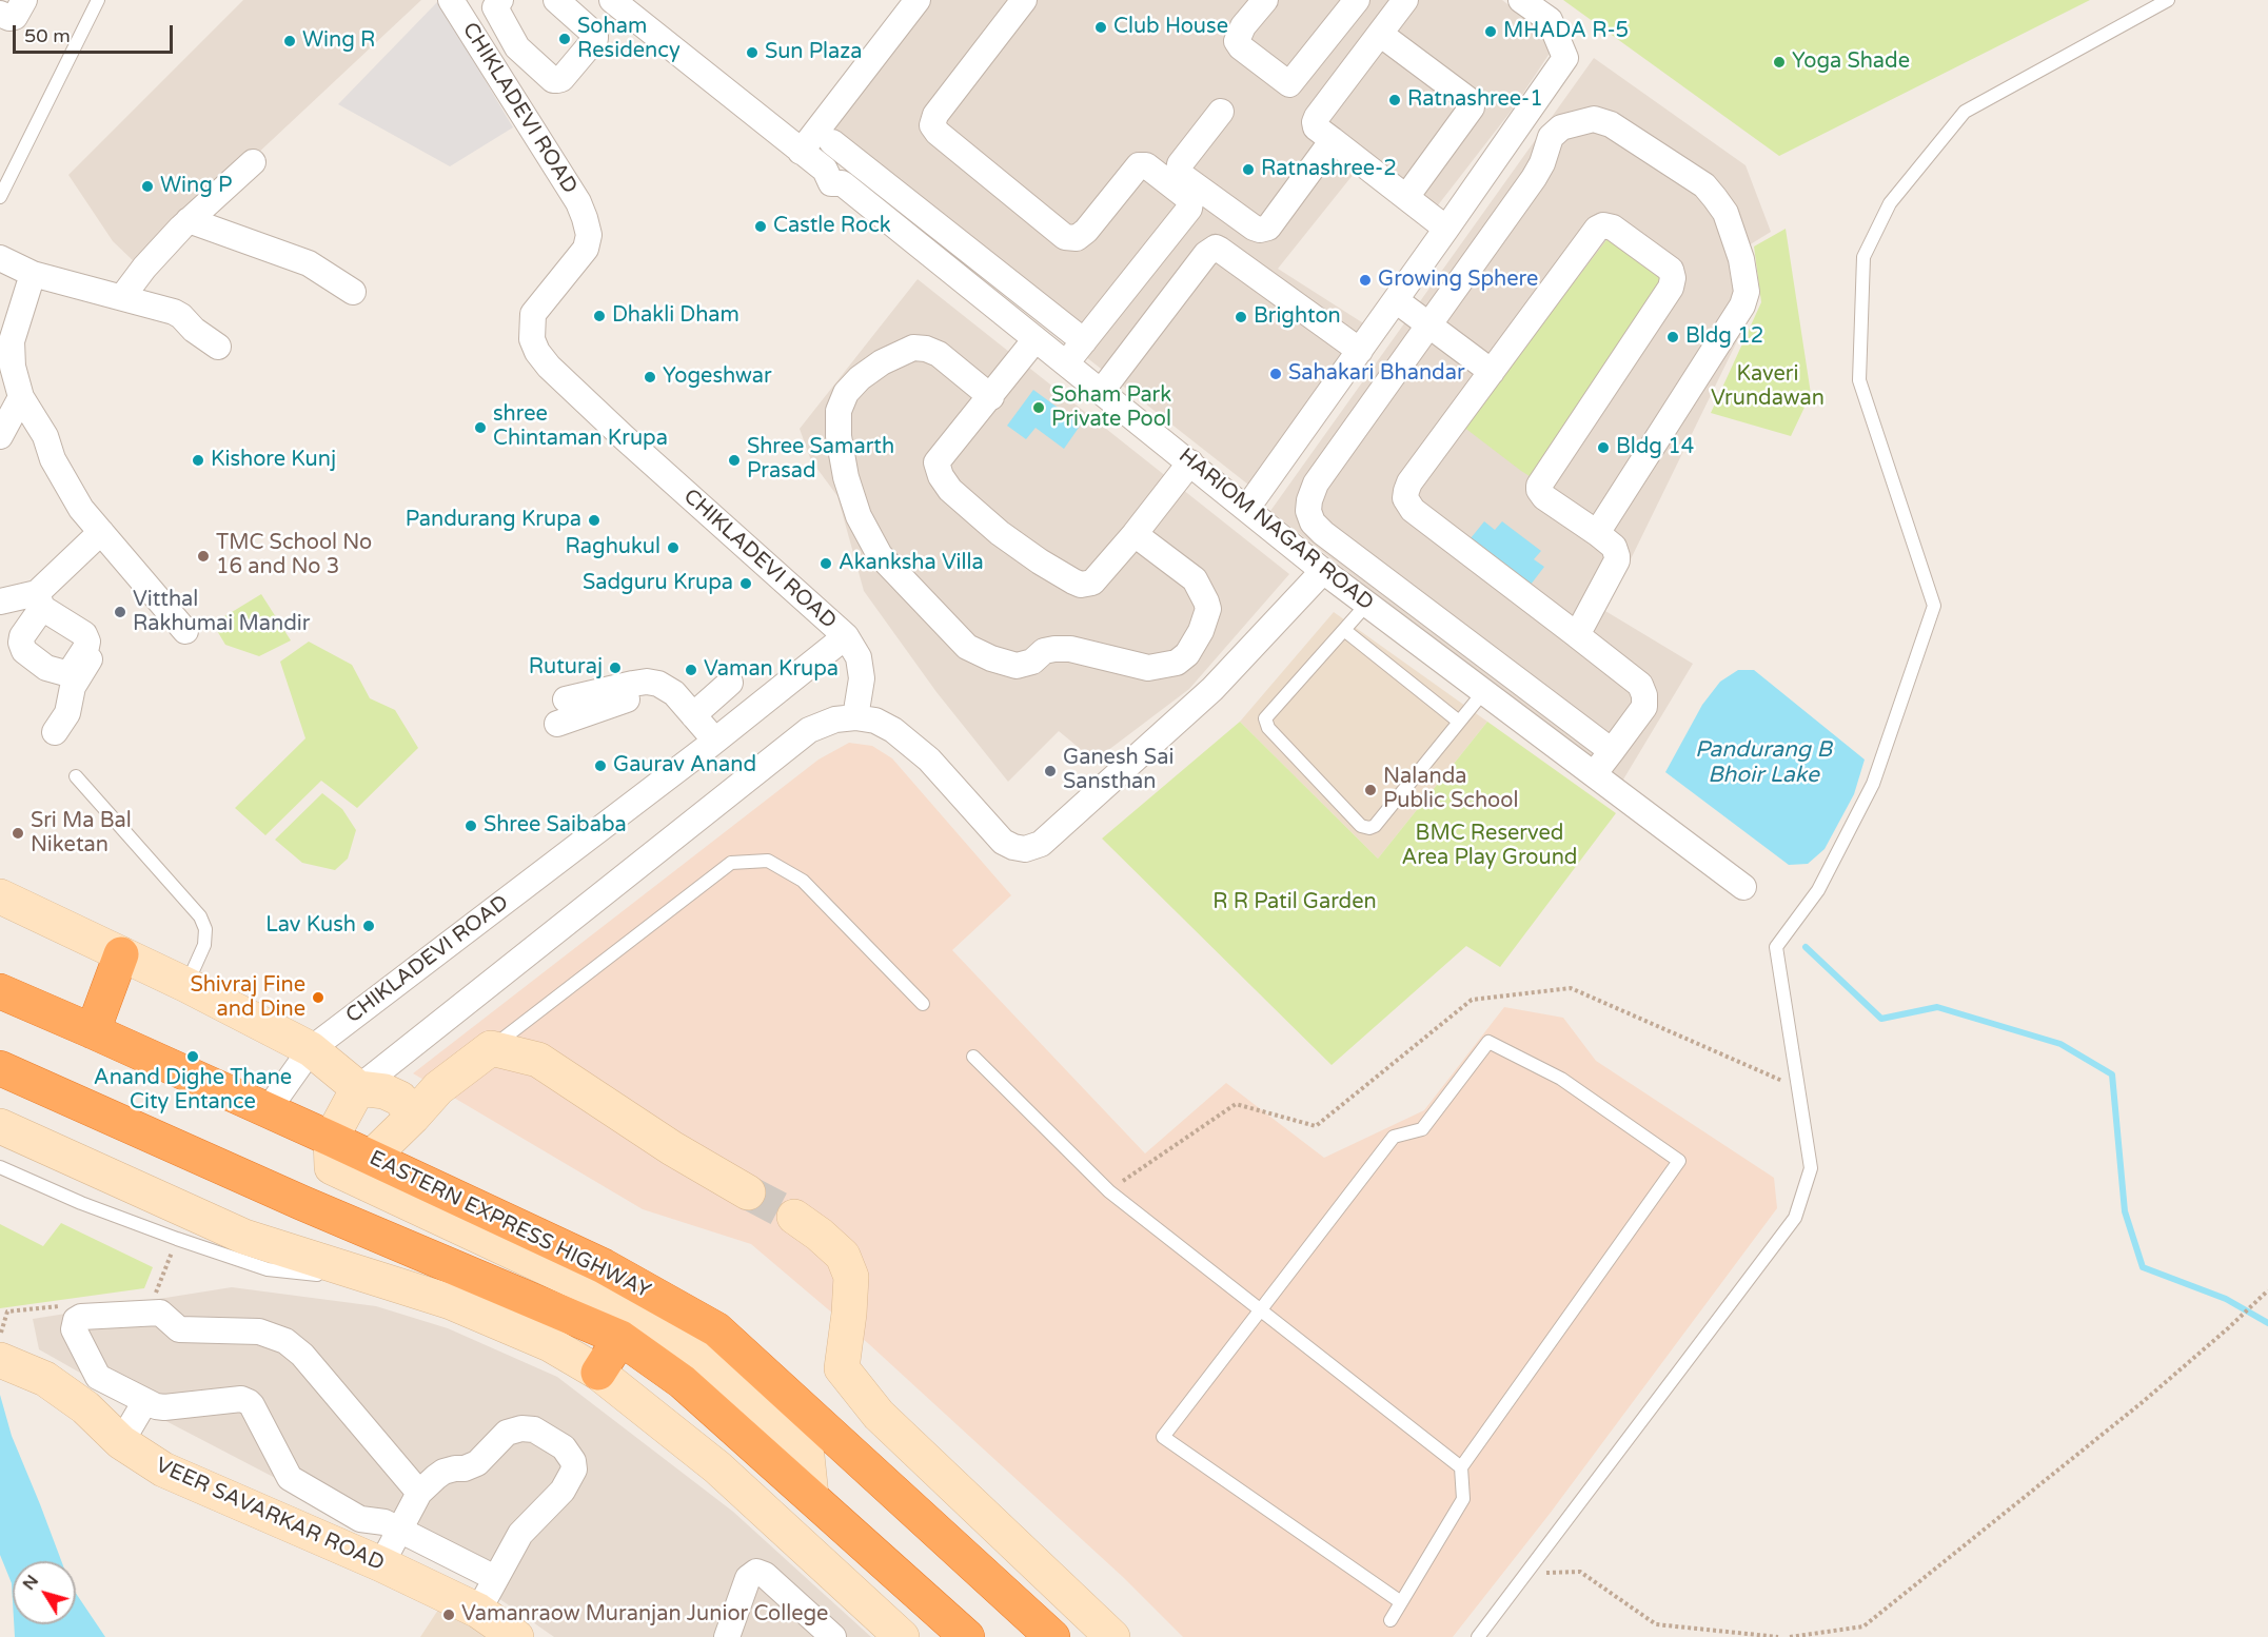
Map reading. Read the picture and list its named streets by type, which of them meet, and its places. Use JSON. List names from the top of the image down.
{
  "streets": {
    "highway": ["EASTERN EXPRESS HIGHWAY"],
    "street": ["CHIKLADEVI ROAD", "HARIOM NAGAR ROAD", "VEER SAVARKAR ROAD"]
  },
  "crossings": [
    ["CHIKLADEVI ROAD", "EASTERN EXPRESS HIGHWAY"]
  ],
  "water": ["Pandurang B Bhoir Lake"],
  "parks": ["Kaveri Vrundawan", "BMC Reserved Area Play Ground", "R R Patil Garden"],
  "places": [
    "Club House",
    "MHADA R-5",
    "Soham Residency",
    "Wing R",
    "Sun Plaza",
    "Yoga Shade",
    "Ratnashree-1",
    "Ratnashree-2",
    "Wing P",
    "Castle Rock",
    "Growing Sphere",
    "Dhakli Dham",
    "Brighton",
    "Bldg 12",
    "Sahakari Bhandar",
    "Yogeshwar",
    "Soham Park Private Pool",
    "shree Chintaman Krupa",
    "Bldg 14",
    "Kishore Kunj",
    "Shree Samarth Prasad",
    "Pandurang Krupa",
    "Raghukul",
    "TMC School No 16 and No 3",
    "Akanksha Villa",
    "Sadguru Krupa",
    "Vitthal Rakhumai Mandir",
    "Ruturaj",
    "Vaman Krupa",
    "Gaurav Anand",
    "Ganesh Sai Sansthan",
    "Nalanda Public School",
    "Shree Saibaba",
    "Sri Ma Bal Niketan",
    "Lav Kush",
    "Shivraj Fine and Dine",
    "Anand Dighe Thane City Entance",
    "Vamanraow Muranjan Junior College"
  ],
  "scale_bar": "50 m",
  "north": "top left"
}
